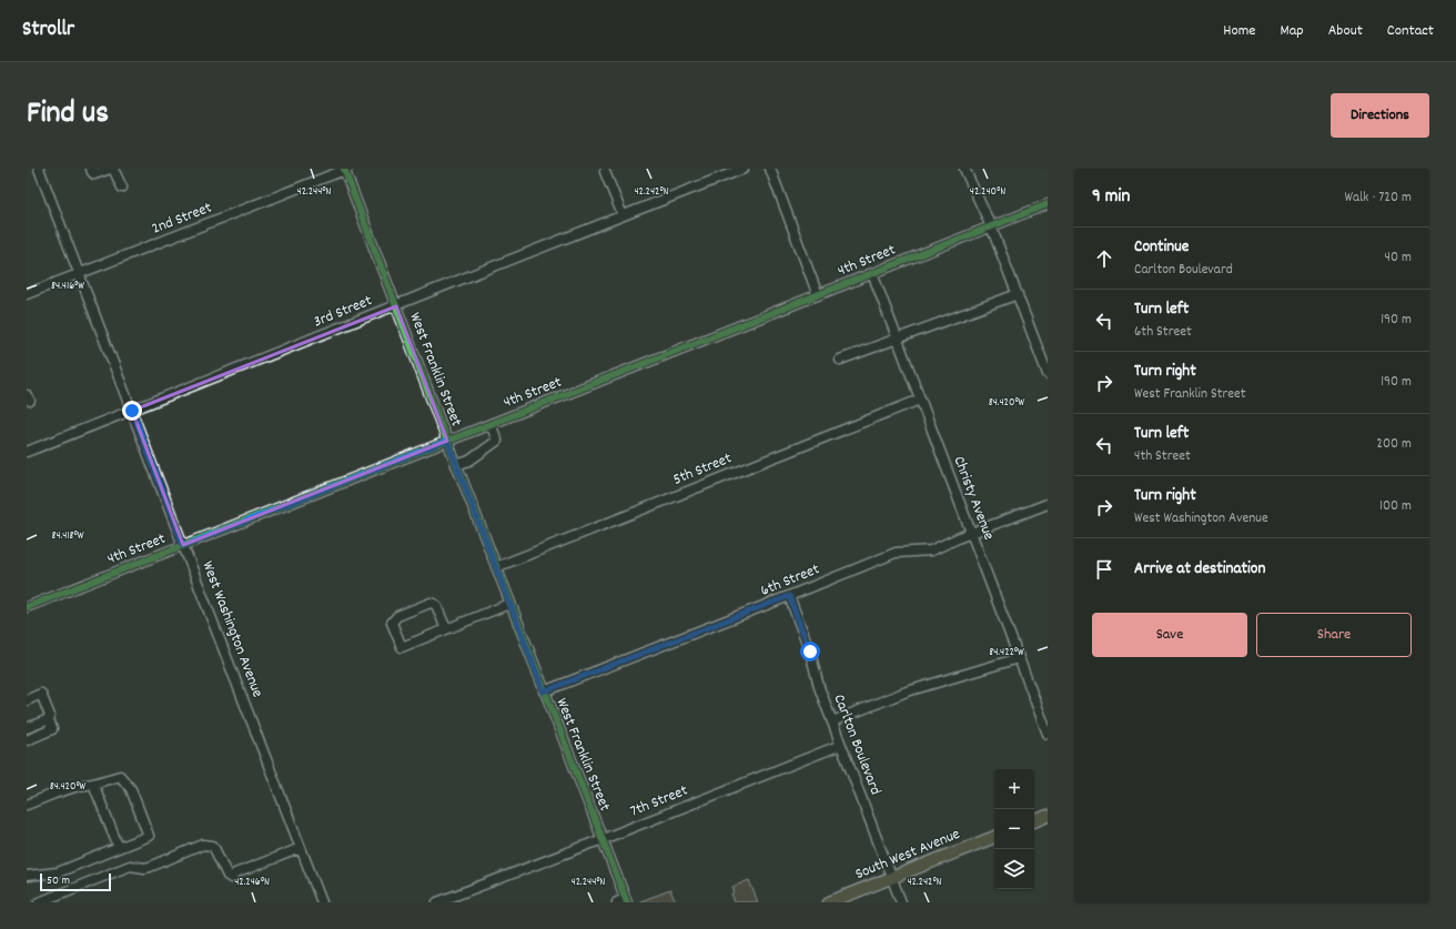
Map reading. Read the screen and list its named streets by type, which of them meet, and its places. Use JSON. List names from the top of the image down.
{
  "streets": {
    "main road": ["South West Avenue"],
    "street": [
      "2nd Street",
      "4th Street",
      "3rd Street",
      "West Franklin Street",
      "5th Street",
      "Christy Avenue",
      "6th Street",
      "West Washington Avenue",
      "Carlton Boulevard",
      "7th Street"
    ]
  },
  "crossings": [
    ["2nd Street", "West Franklin Street"],
    ["2nd Street", "West Washington Avenue"],
    ["4th Street", "West Franklin Street"],
    ["4th Street", "Christy Avenue"],
    ["4th Street", "West Washington Avenue"],
    ["3rd Street", "West Franklin Street"],
    ["3rd Street", "West Washington Avenue"],
    ["West Franklin Street", "5th Street"],
    ["West Franklin Street", "6th Street"],
    ["West Franklin Street", "7th Street"],
    ["5th Street", "Christy Avenue"],
    ["Christy Avenue", "6th Street"],
    ["6th Street", "Carlton Boulevard"],
    ["Carlton Boulevard", "7th Street"],
    ["Carlton Boulevard", "South West Avenue"]
  ],
  "scale_bar": "50 m",
  "page": {
    "header": "Strollr",
    "nav": [
      "Home",
      "Map",
      "About",
      "Contact"
    ],
    "title": "Find us",
    "buttons": [
      "Directions",
      ["Save", "Share"]
    ],
    "heading": ["9 min", "Walk · 720 m"],
    "list": [
      ["Continue", "Carlton Boulevard", "40 m"],
      ["Turn left", "6th Street", "190 m"],
      ["Turn right", "West Franklin Street", "190 m"],
      ["Turn left", "4th Street", "200 m"],
      ["Turn right", "West Washington Avenue", "100 m"],
      "Arrive at destination"
    ],
    "map_buttons": ["+", "−"],
    "scale": "50 m"
  },
  "coordinates": [
    "42.244°N",
    "42.242°N",
    "42.240°N",
    "84.416°W",
    "84.420°W",
    "84.418°W",
    "84.422°W",
    "42.246°N"
  ]
}
